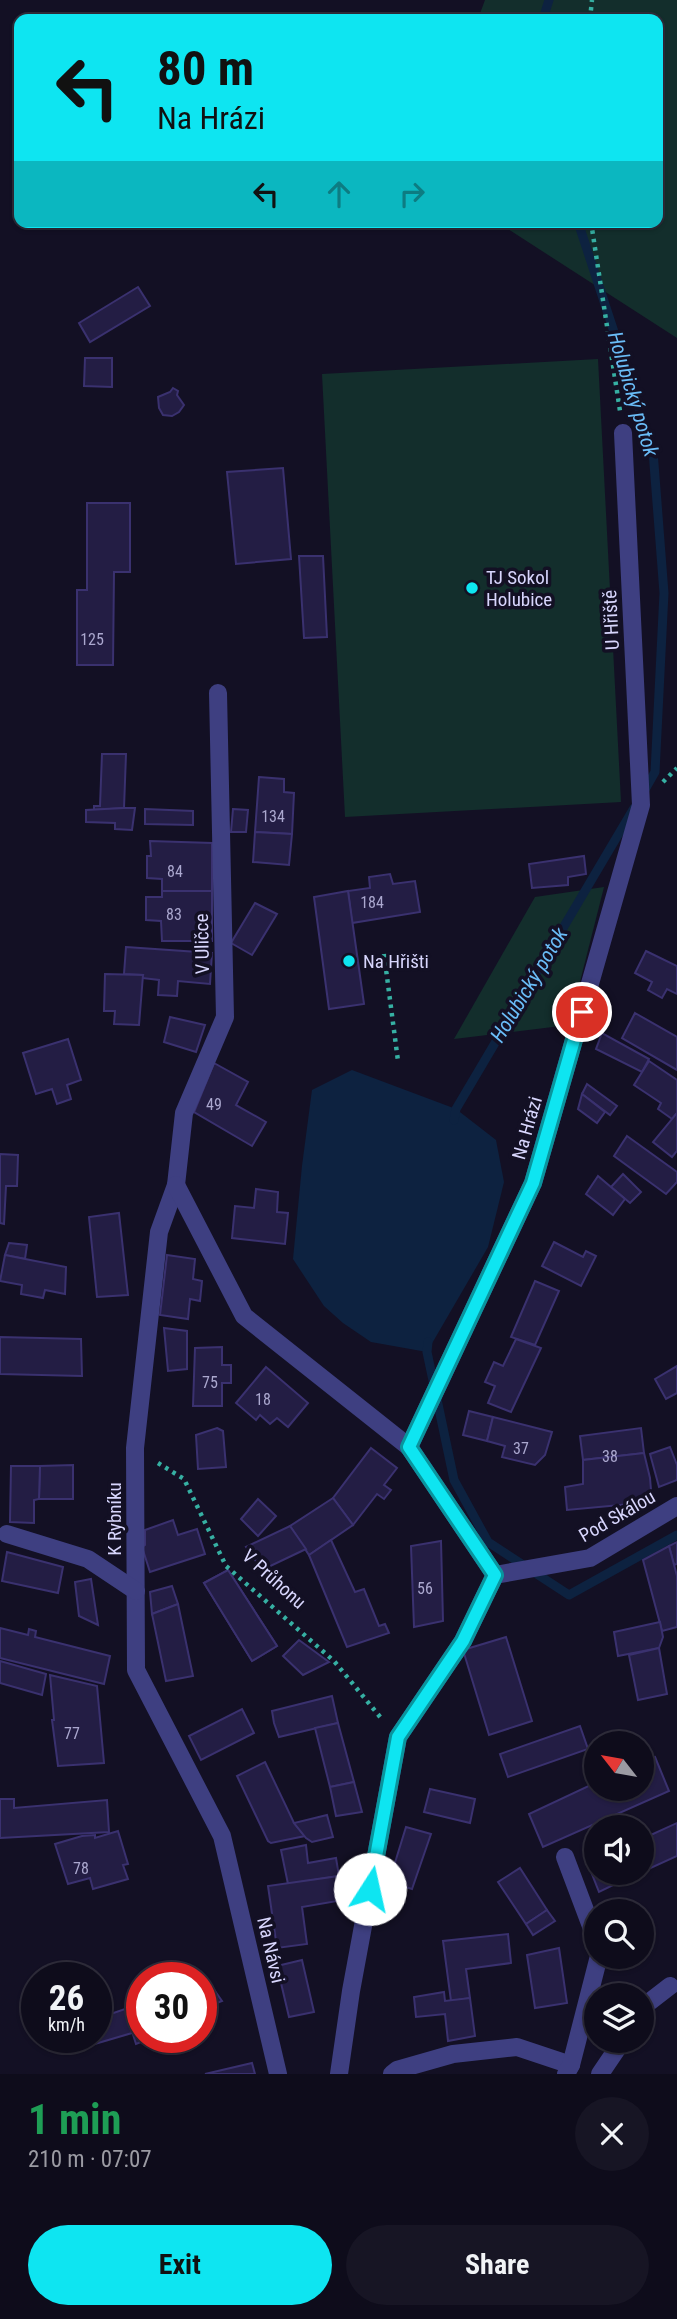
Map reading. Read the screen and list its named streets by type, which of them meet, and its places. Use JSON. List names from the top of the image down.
{
  "streets": {
    "street": [
      "U Hřiště",
      "V Uličce",
      "Na Hrázi",
      "Pod Skálou",
      "K Rybníku",
      "Na Návsi"
    ],
    "path": ["V Průhonu"]
  },
  "crossings": [
    ["U Hřiště", "Na Hrázi"],
    ["V Uličce", "K Rybníku"],
    ["K Rybníku", "V Průhonu"],
    ["K Rybníku", "Na Návsi"]
  ],
  "water": ["Holubický potok"],
  "places": ["TJ Sokol Holubice", "Na Hřišti"],
  "house_numbers": [
    "125",
    "134",
    "84",
    "184",
    "83",
    "49",
    "75",
    "18",
    "37",
    "38",
    "56",
    "77",
    "78"
  ],
  "north": "top left",
  "page": {
    "turn": ["80 m", "Na Hrázi"],
    "speed": "26 km/h",
    "limit": "30",
    "heading": ["1 min", "210 m · 07:07"],
    "buttons": ["Exit", "Share"]
  }
}
